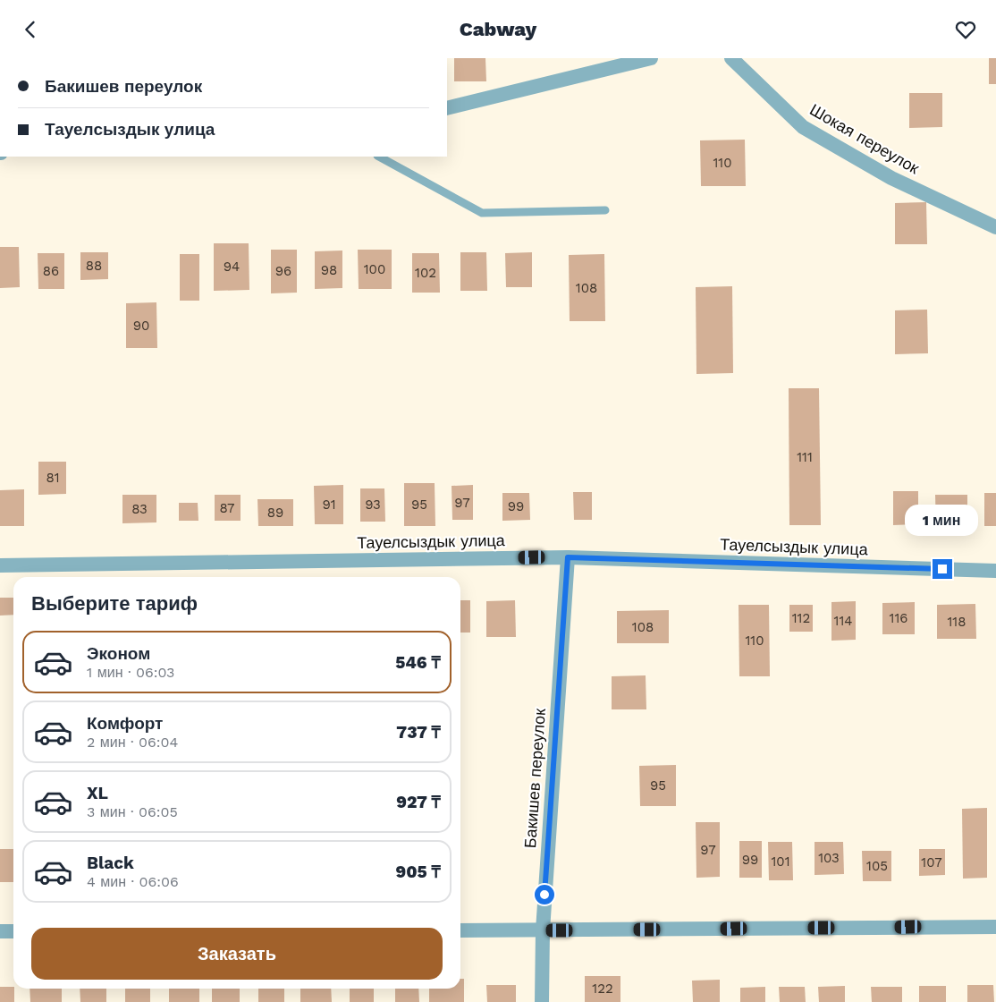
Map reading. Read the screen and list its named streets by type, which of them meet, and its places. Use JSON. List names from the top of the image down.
{
  "streets": {
    "street": ["Шокая переулок", "Тауелсыздык улица", "Бакишев переулок"]
  },
  "crossings": [
    ["Тауелсыздык улица", "Бакишев переулок"]
  ],
  "house_numbers": [
    "110",
    "88",
    "94",
    "100",
    "98",
    "86",
    "96",
    "102",
    "108",
    "90",
    "111",
    "81",
    "97",
    "91",
    "93",
    "95",
    "99",
    "87",
    "83",
    "89",
    "112",
    "116",
    "114",
    "118",
    "108",
    "110",
    "95",
    "97",
    "103",
    "99",
    "101",
    "107",
    "105",
    "122"
  ],
  "page": {
    "header": "Cabway",
    "banner": ["Бакишев переулок", "Тауелсыздык улица"],
    "bubble": "1 мин",
    "heading": "Выберите тариф",
    "list": [
      {
        "name": "Эконом",
        "note": "1 мин · 06:03",
        "value": "546 ₸"
      },
      {
        "name": "Комфорт",
        "note": "2 мин · 06:04",
        "value": "737 ₸"
      },
      {
        "name": "XL",
        "note": "3 мин · 06:05",
        "value": "927 ₸"
      },
      {
        "name": "Black",
        "note": "4 мин · 06:06",
        "value": "905 ₸"
      }
    ],
    "buttons": "Заказать"
  }
}
